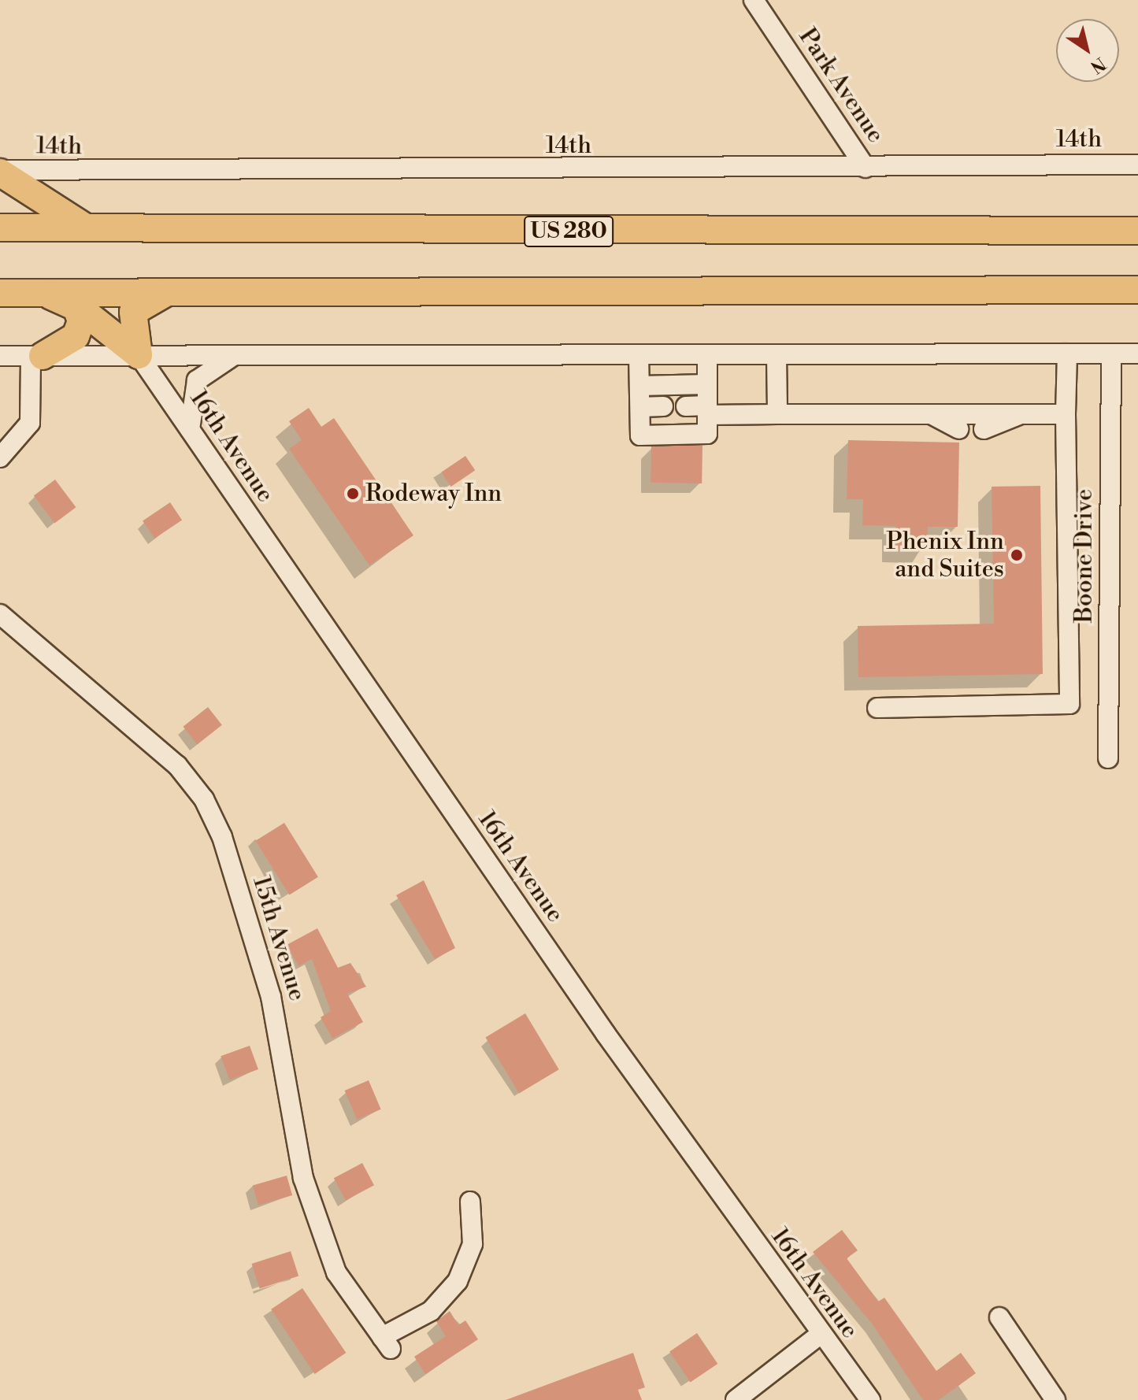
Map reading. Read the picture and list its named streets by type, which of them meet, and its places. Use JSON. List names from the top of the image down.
{
  "streets": {
    "highway": ["US 280"],
    "street": [
      "Park Avenue",
      "14th",
      "16th Avenue",
      "Boone Drive",
      "15th Avenue"
    ]
  },
  "crossings": [
    ["Park Avenue", "14th"]
  ],
  "places": ["Rodeway Inn", "Phenix Inn and Suites"],
  "north": "bottom right"
}
